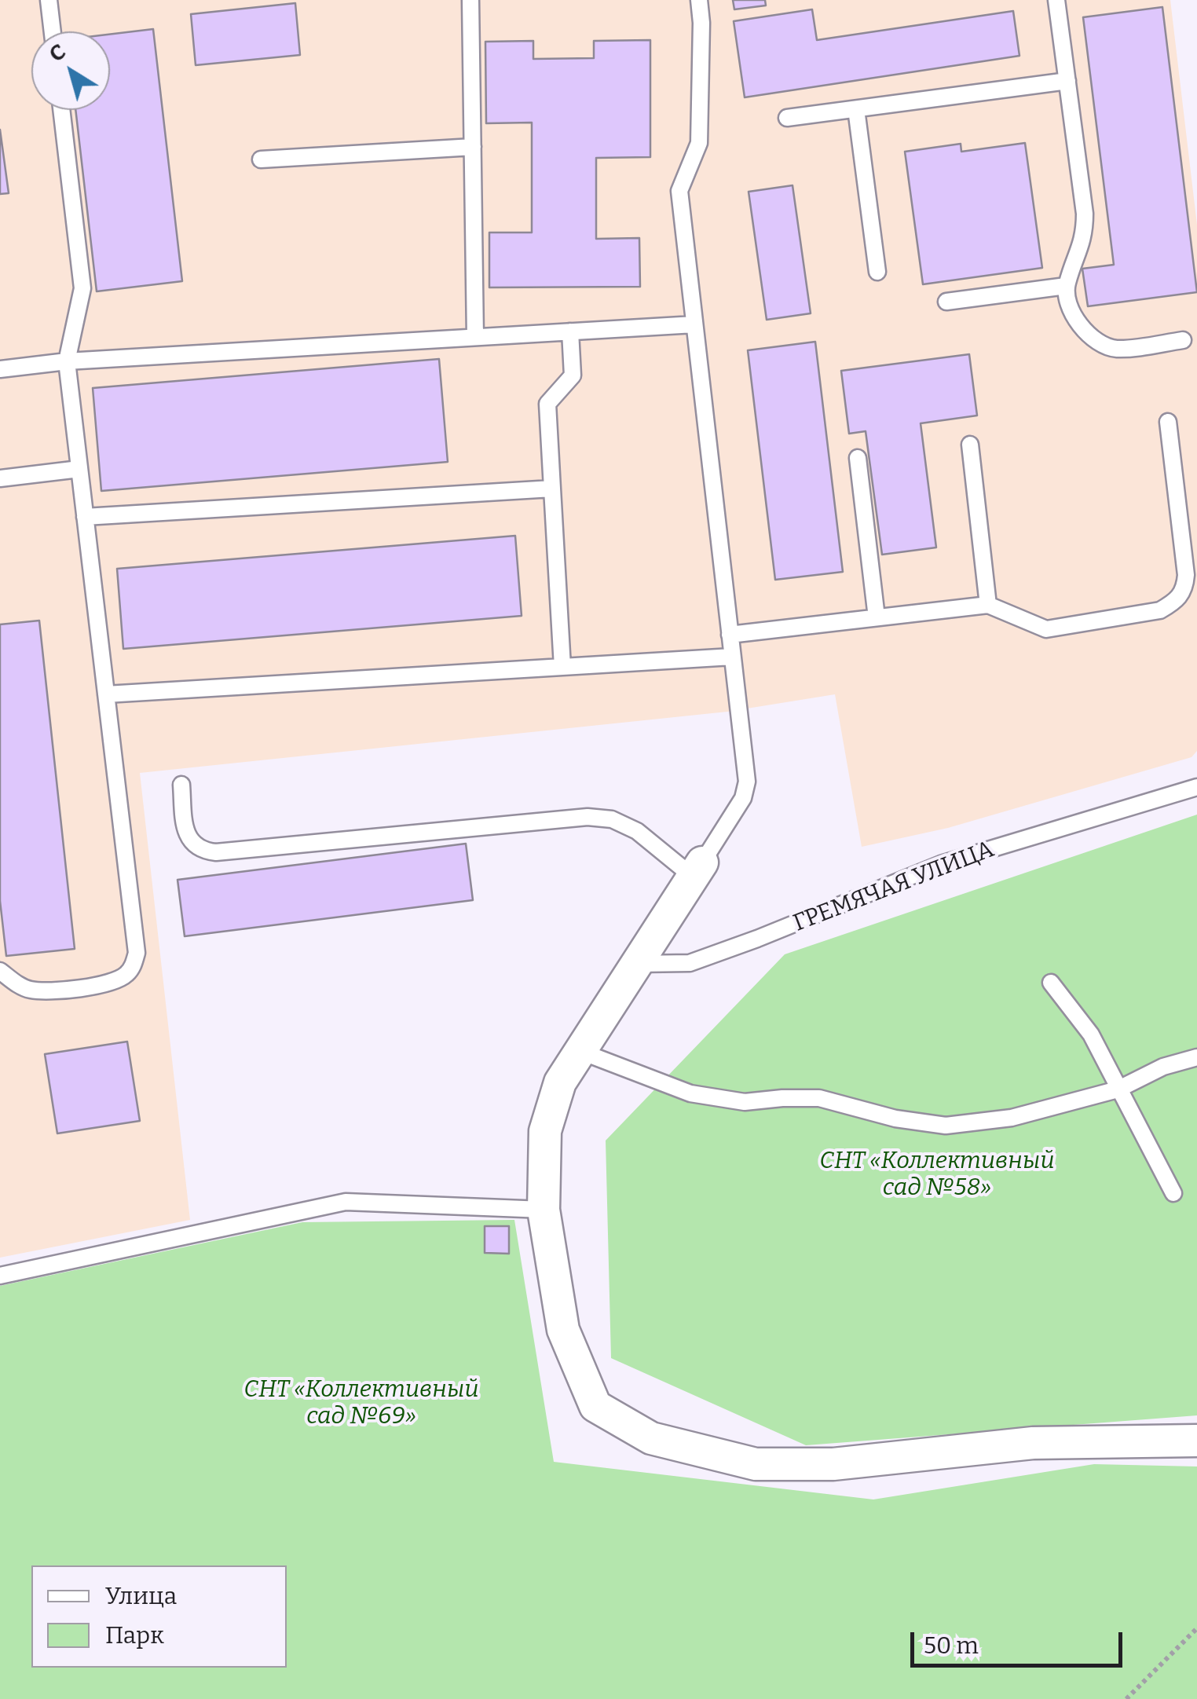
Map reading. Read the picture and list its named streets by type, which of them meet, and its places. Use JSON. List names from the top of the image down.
{
  "streets": {
    "lane": ["ГРЕМЯЧАЯ УЛИЦА"]
  },
  "parks": ["СНТ «Коллективный сад №58»", "СНТ «Коллективный сад №69»"],
  "legend": ["Улица", "Парк"],
  "scale_bar": "50 m",
  "north": "top left"
}
